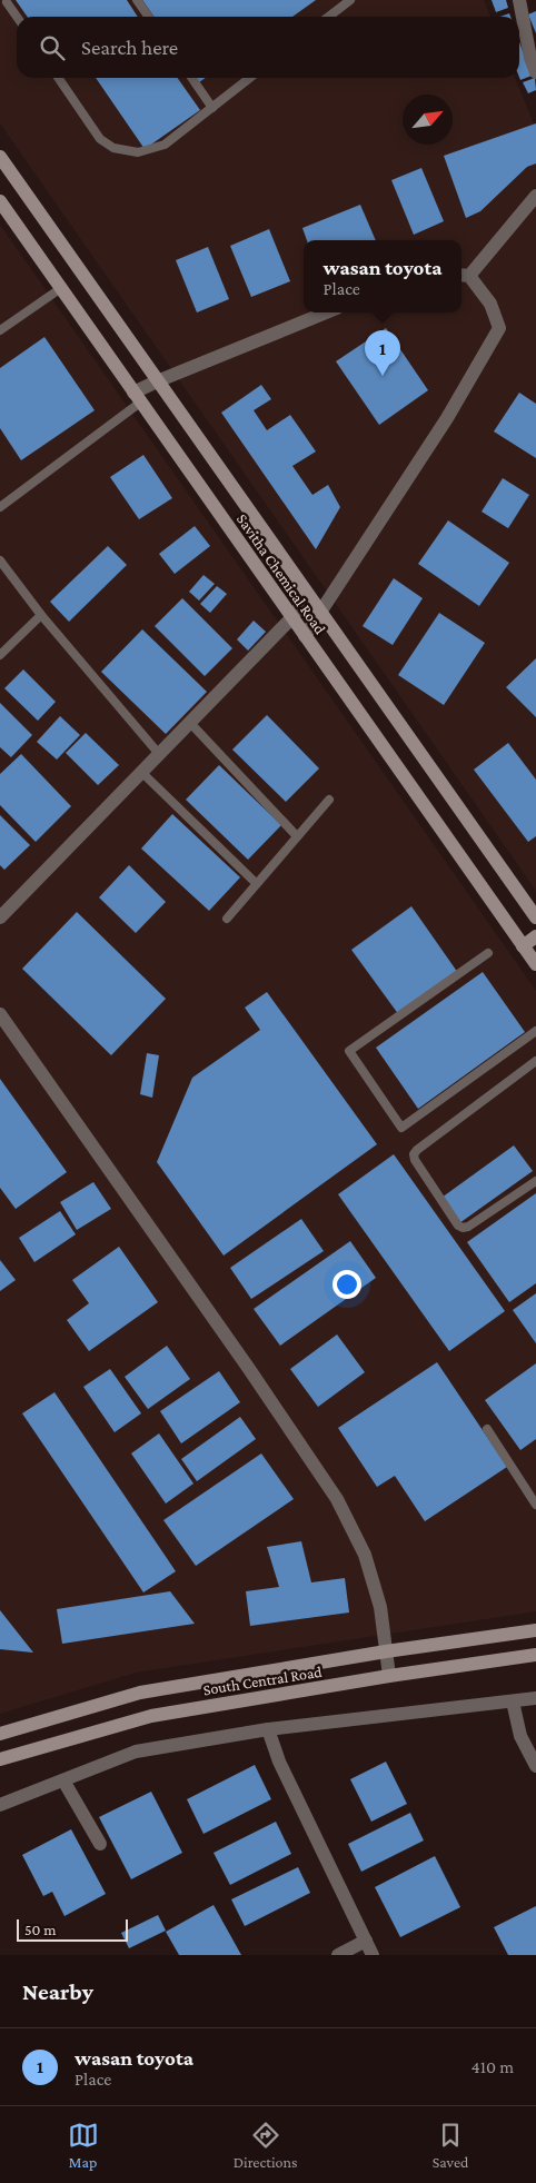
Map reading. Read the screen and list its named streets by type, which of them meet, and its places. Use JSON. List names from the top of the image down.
{
  "streets": {
    "main road": ["Savitha Chemical Road", "South Central Road"]
  },
  "scale_bar": "50 m",
  "north": "top right",
  "page": {
    "search": "Search here",
    "popup": ["wasan toyota", "Place"],
    "pins": "1",
    "scale": "50 m",
    "heading": "Nearby",
    "list": [
      {
        "mark": "1",
        "name": "wasan toyota",
        "note": "Place",
        "value": "410 m"
      }
    ],
    "nav": ["Map", "Directions", "Saved"]
  }
}
